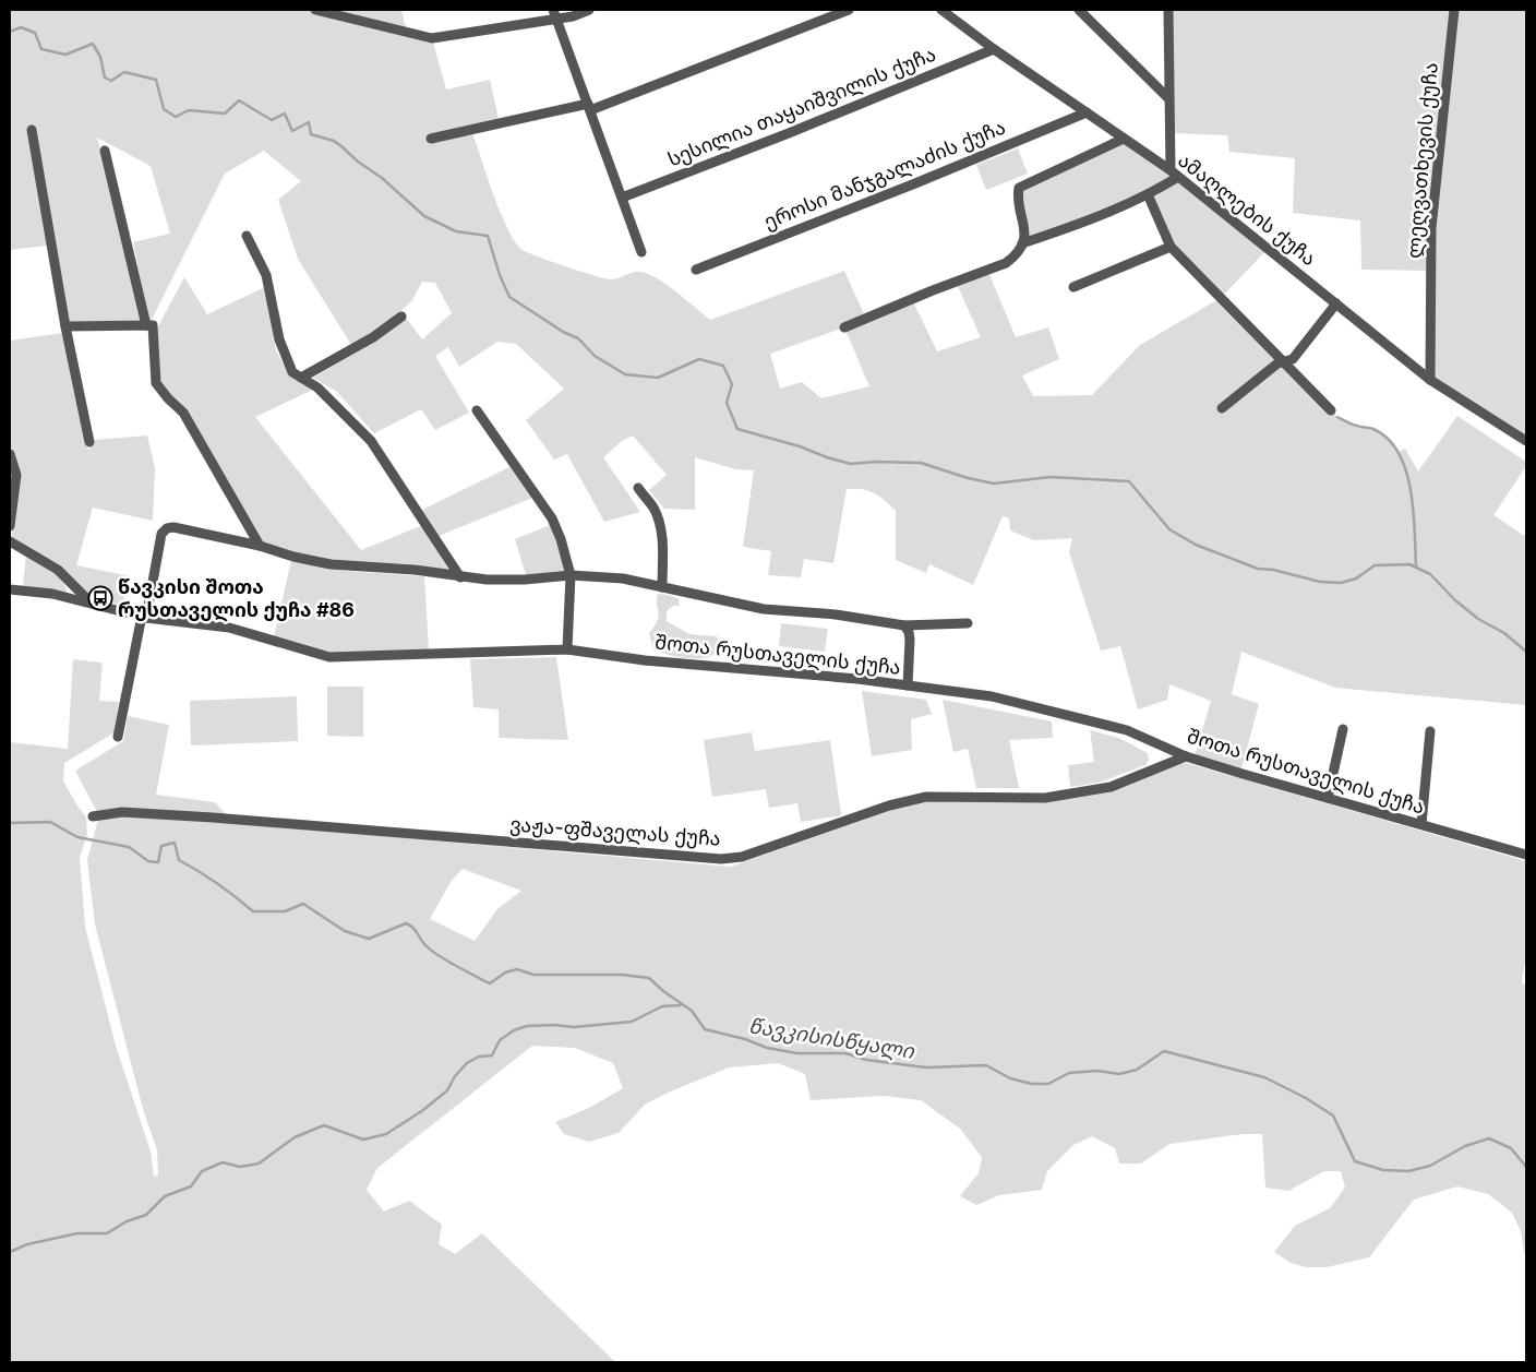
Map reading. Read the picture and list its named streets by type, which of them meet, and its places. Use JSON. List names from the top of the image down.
{
  "streets": {
    "street": [
      "სესილია თაყაიშვილის ქუჩა",
      "ლეღვათხევის ქუჩა",
      "ეროსი მანჯგალაძის ქუჩა",
      "ამაღლების ქუჩა",
      "შოთა რუსთაველის ქუჩა",
      "ვაჟა-ფშაველას ქუჩა"
    ]
  },
  "crossings": [
    ["სესილია თაყაიშვილის ქუჩა", "ამაღლების ქუჩა"],
    ["ლეღვათხევის ქუჩა", "ამაღლების ქუჩა"],
    ["ეროსი მანჯგალაძის ქუჩა", "ამაღლების ქუჩა"],
    ["შოთა რუსთაველის ქუჩა", "ვაჟა-ფშაველას ქუჩა"]
  ],
  "water": ["წავკისისწყალი"],
  "places": {
    "bus stop": ["წავკისი შოთა რუსთაველის ქუჩა #86"]
  }
}
